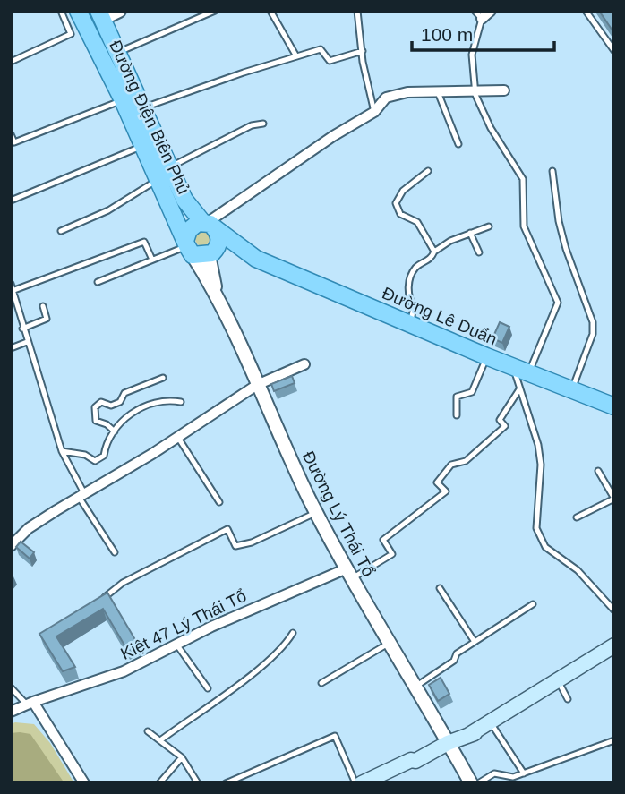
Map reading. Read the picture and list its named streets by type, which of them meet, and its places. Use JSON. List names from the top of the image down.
{
  "streets": {
    "main road": ["Đường Điện Biên Phủ", "Đường Lê Duẩn"],
    "street": ["Đường Lý Thái Tổ", "Kiệt 47 Lý Thái Tổ"]
  },
  "crossings": [
    ["Đường Điện Biên Phủ", "Đường Lê Duẩn"],
    ["Đường Điện Biên Phủ", "Đường Lý Thái Tổ"],
    ["Đường Lê Duẩn", "Đường Lý Thái Tổ"],
    ["Đường Lý Thái Tổ", "Kiệt 47 Lý Thái Tổ"]
  ],
  "scale_bar": "100 m"
}
